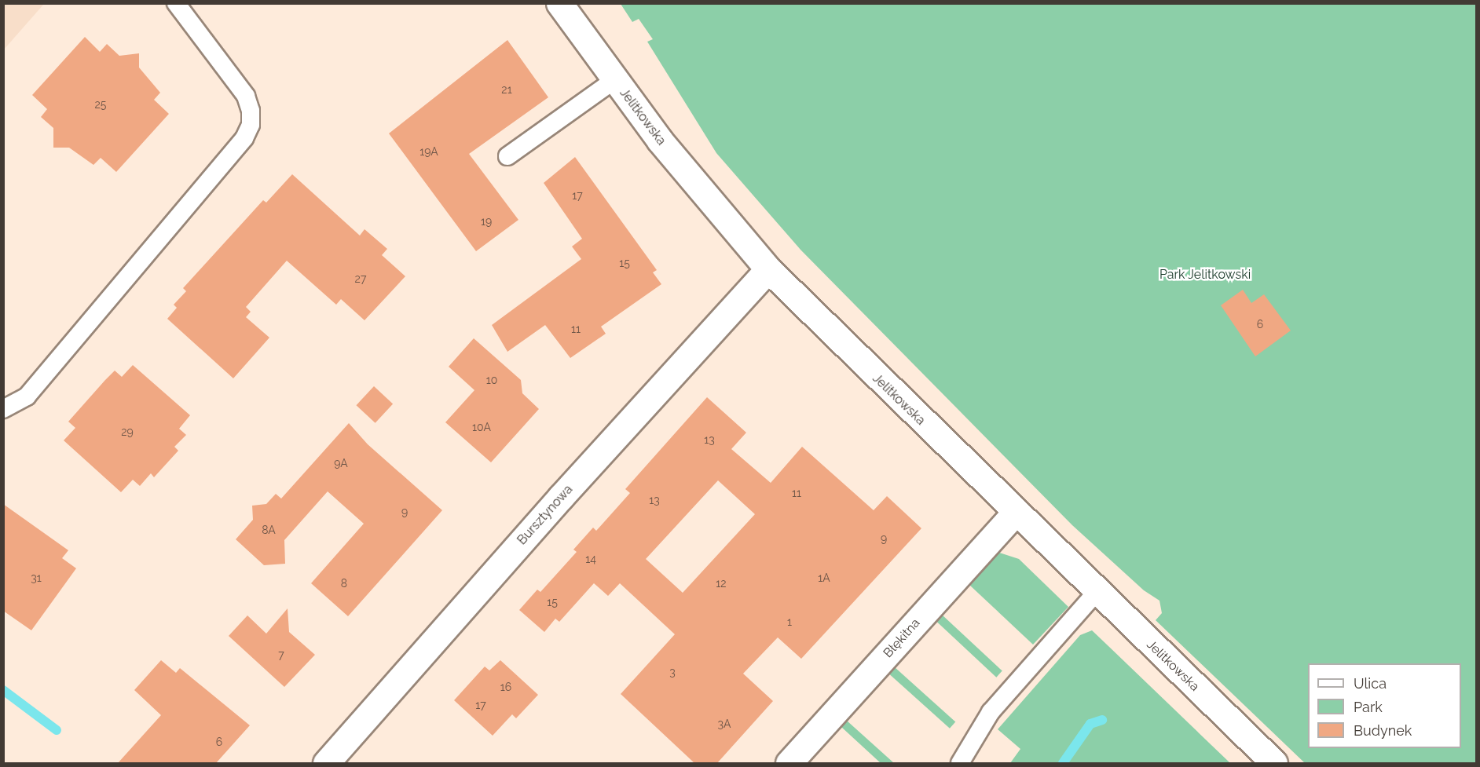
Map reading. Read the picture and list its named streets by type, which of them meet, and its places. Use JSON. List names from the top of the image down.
{
  "streets": {
    "street": ["Jelitkowska", "Bursztynowa", "Błękitna"]
  },
  "crossings": [
    ["Jelitkowska", "Bursztynowa"],
    ["Jelitkowska", "Błękitna"]
  ],
  "parks": ["Park Jelitkowski"],
  "house_numbers": [
    "21",
    "25",
    "19A",
    "17",
    "19",
    "15",
    "27",
    "6",
    "11",
    "10",
    "10A",
    "29",
    "13",
    "9A",
    "11",
    "13",
    "9",
    "8A",
    "9",
    "14",
    "31",
    "1A",
    "8",
    "12",
    "15",
    "1",
    "7",
    "3",
    "16",
    "17",
    "3A",
    "6"
  ],
  "legend": ["Ulica", "Park", "Budynek"]
}
